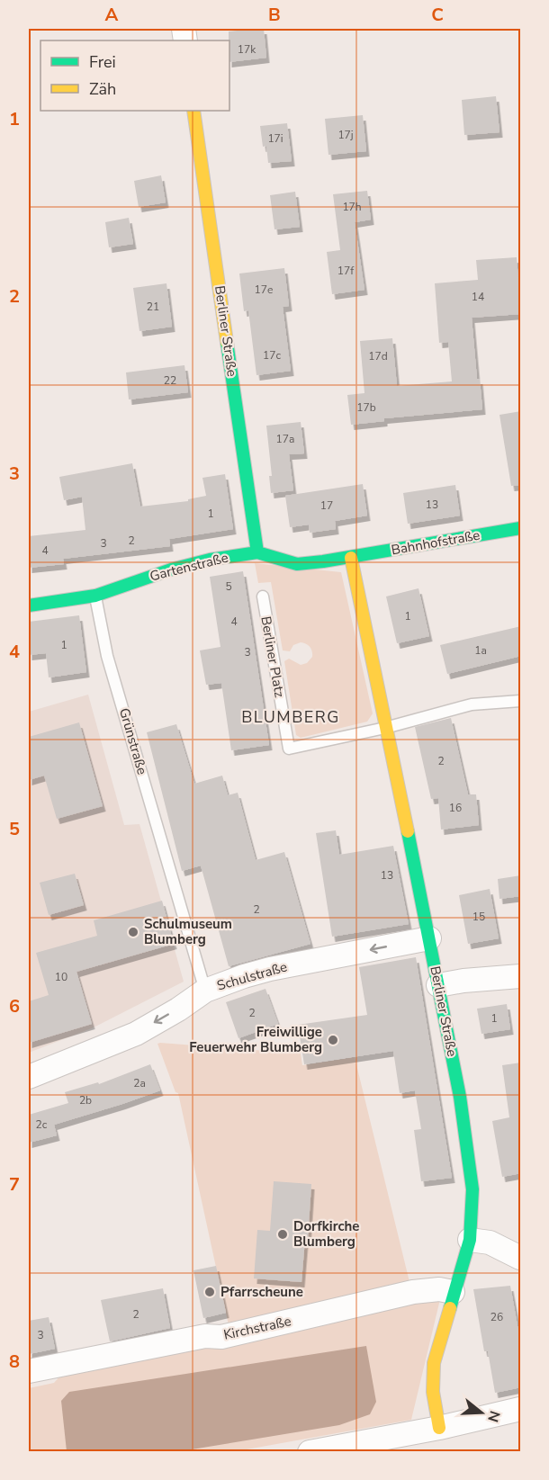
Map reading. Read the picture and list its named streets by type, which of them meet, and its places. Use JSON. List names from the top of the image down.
{
  "streets": {
    "street": [
      "Berliner Straße",
      "Bahnhofstraße",
      "Gartenstraße",
      "Schulstraße",
      "Kirchstraße"
    ],
    "lane": ["Berliner Platz", "Grünstraße"]
  },
  "crossings": [
    ["Berliner Straße", "Gartenstraße"],
    ["Berliner Straße", "Berliner Platz"],
    ["Berliner Straße", "Schulstraße"],
    ["Berliner Straße", "Kirchstraße"],
    ["Bahnhofstraße", "Gartenstraße"],
    ["Gartenstraße", "Grünstraße"],
    ["Grünstraße", "Schulstraße"]
  ],
  "one_way": ["Schulstraße"],
  "districts": ["BLUMBERG"],
  "places": [
    "Schulmuseum Blumberg",
    "Freiwillige Feuerwehr Blumberg",
    "Dorfkirche Blumberg",
    "Pfarrscheune"
  ],
  "house_numbers": [
    "17k",
    "17j",
    "17i",
    "17h",
    "17f",
    "17e",
    "14",
    "21",
    "17c",
    "17d",
    "22",
    "17b",
    "17a",
    "13",
    "17",
    "1",
    "2",
    "3",
    "4",
    "5",
    "1",
    "4",
    "1",
    "1a",
    "3",
    "2",
    "16",
    "13",
    "2",
    "15",
    "10",
    "2",
    "1",
    "2a",
    "2b",
    "2c",
    "2",
    "26",
    "3"
  ],
  "legend": ["Frei", "Zäh"],
  "north": "right",
  "grid": {
    "columns": ["A", "B", "C"],
    "rows": [
      "1",
      "2",
      "3",
      "4",
      "5",
      "6",
      "7",
      "8"
    ]
  }
}
